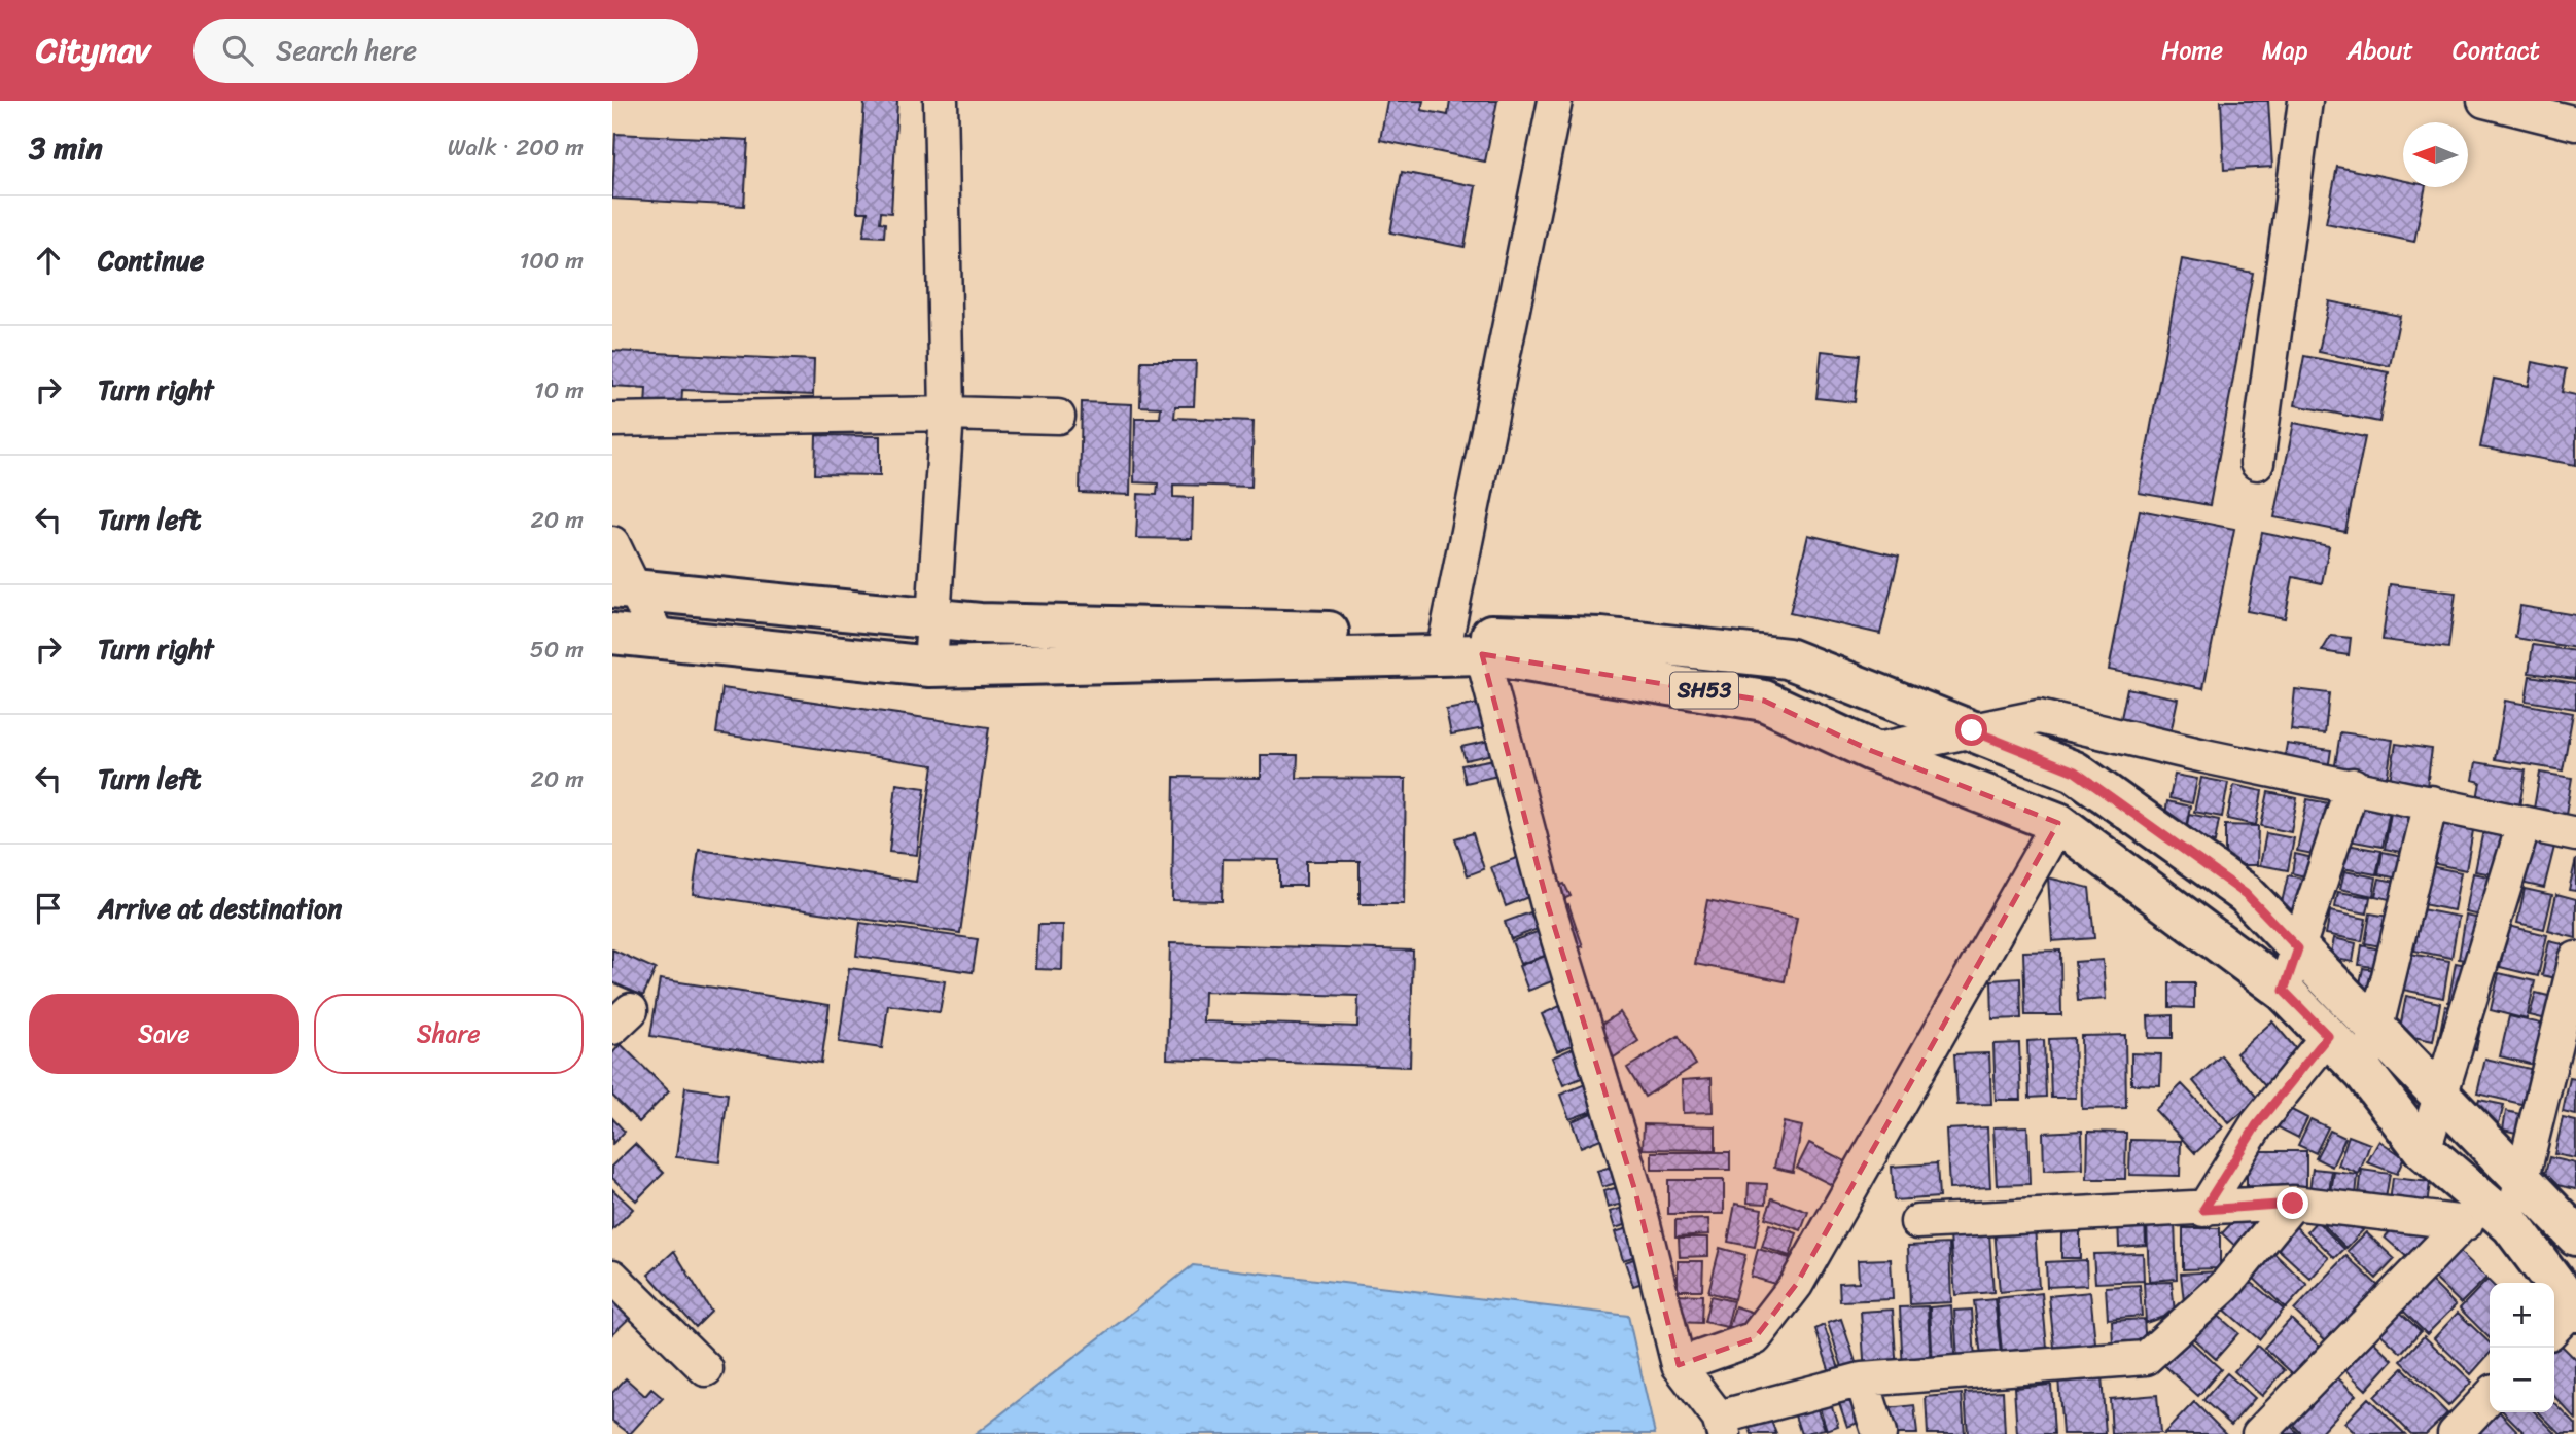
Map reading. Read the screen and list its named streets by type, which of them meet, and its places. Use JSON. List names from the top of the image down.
{
  "streets": {
    "main road": ["SH53"]
  },
  "north": "left",
  "page": {
    "header": "Citynav",
    "search": "Search here",
    "nav": [
      "Home",
      "Map",
      "About",
      "Contact"
    ],
    "heading": ["3 min", "Walk · 200 m"],
    "list": [
      ["Continue", "100 m"],
      ["Turn right", "10 m"],
      ["Turn left", "20 m"],
      ["Turn right", "50 m"],
      ["Turn left", "20 m"],
      "Arrive at destination"
    ],
    "buttons": ["Save", "Share"],
    "map_buttons": ["+", "−"]
  }
}
